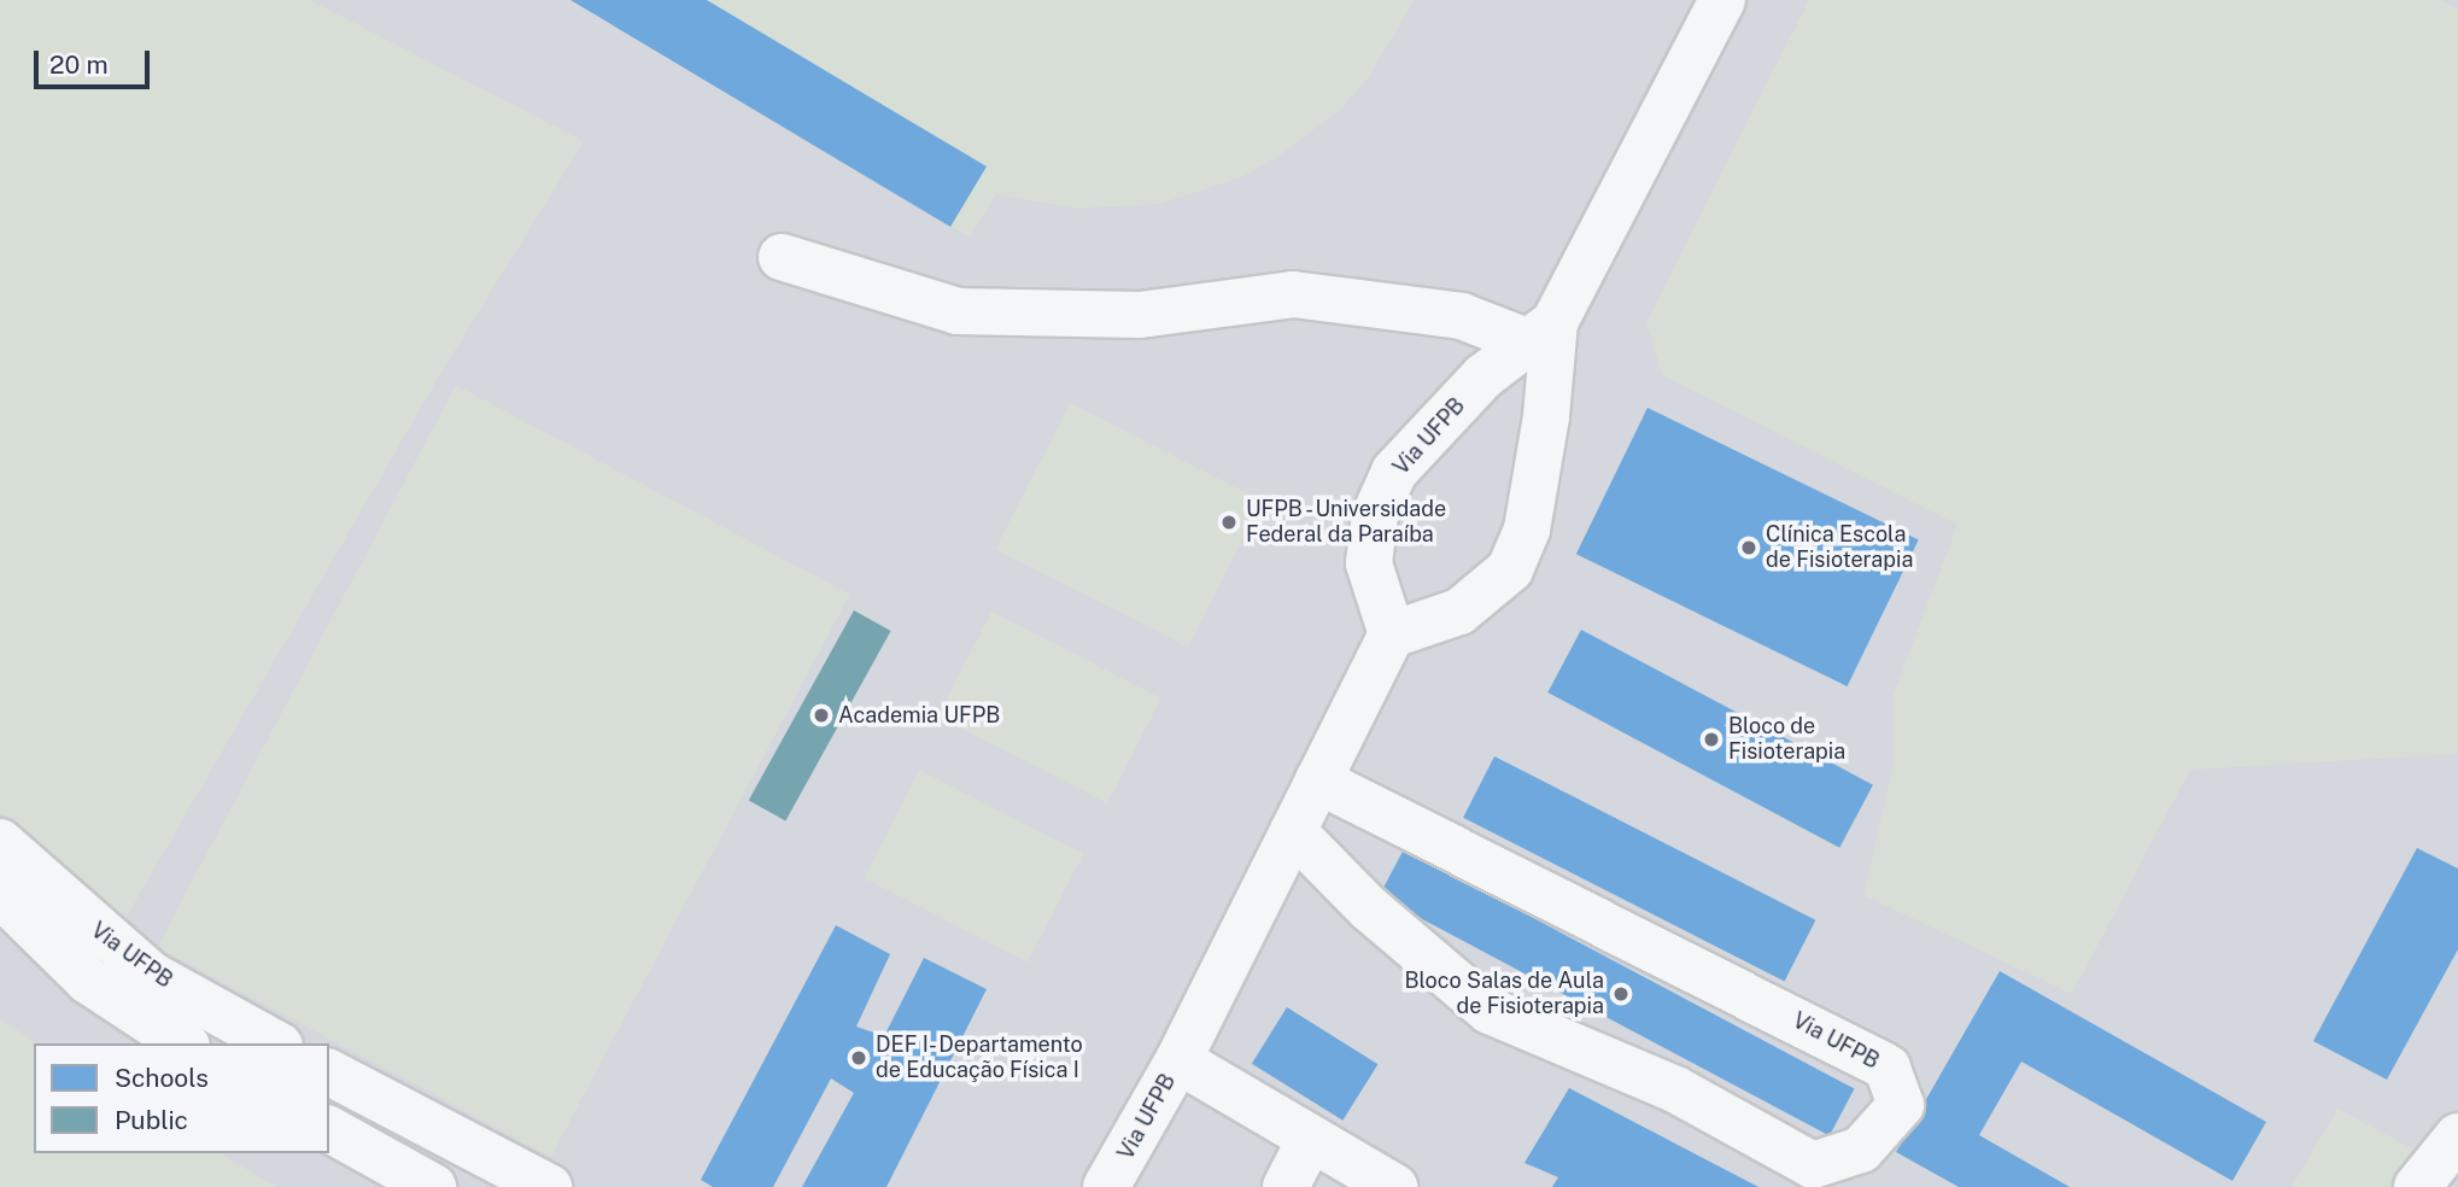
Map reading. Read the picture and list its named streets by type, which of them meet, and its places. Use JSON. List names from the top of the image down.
{
  "streets": {
    "lane": ["Via UFPB"]
  },
  "places": [
    "UFPB - Universidade Federal da Paraíba",
    "Clínica Escola de Fisioterapia",
    "Academia UFPB",
    "Bloco de Fisioterapia",
    "Bloco Salas de Aula de Fisioterapia",
    "DEF I- Departamento de Educação Física I"
  ],
  "legend": ["Schools", "Public"],
  "scale_bar": "20 m"
}
